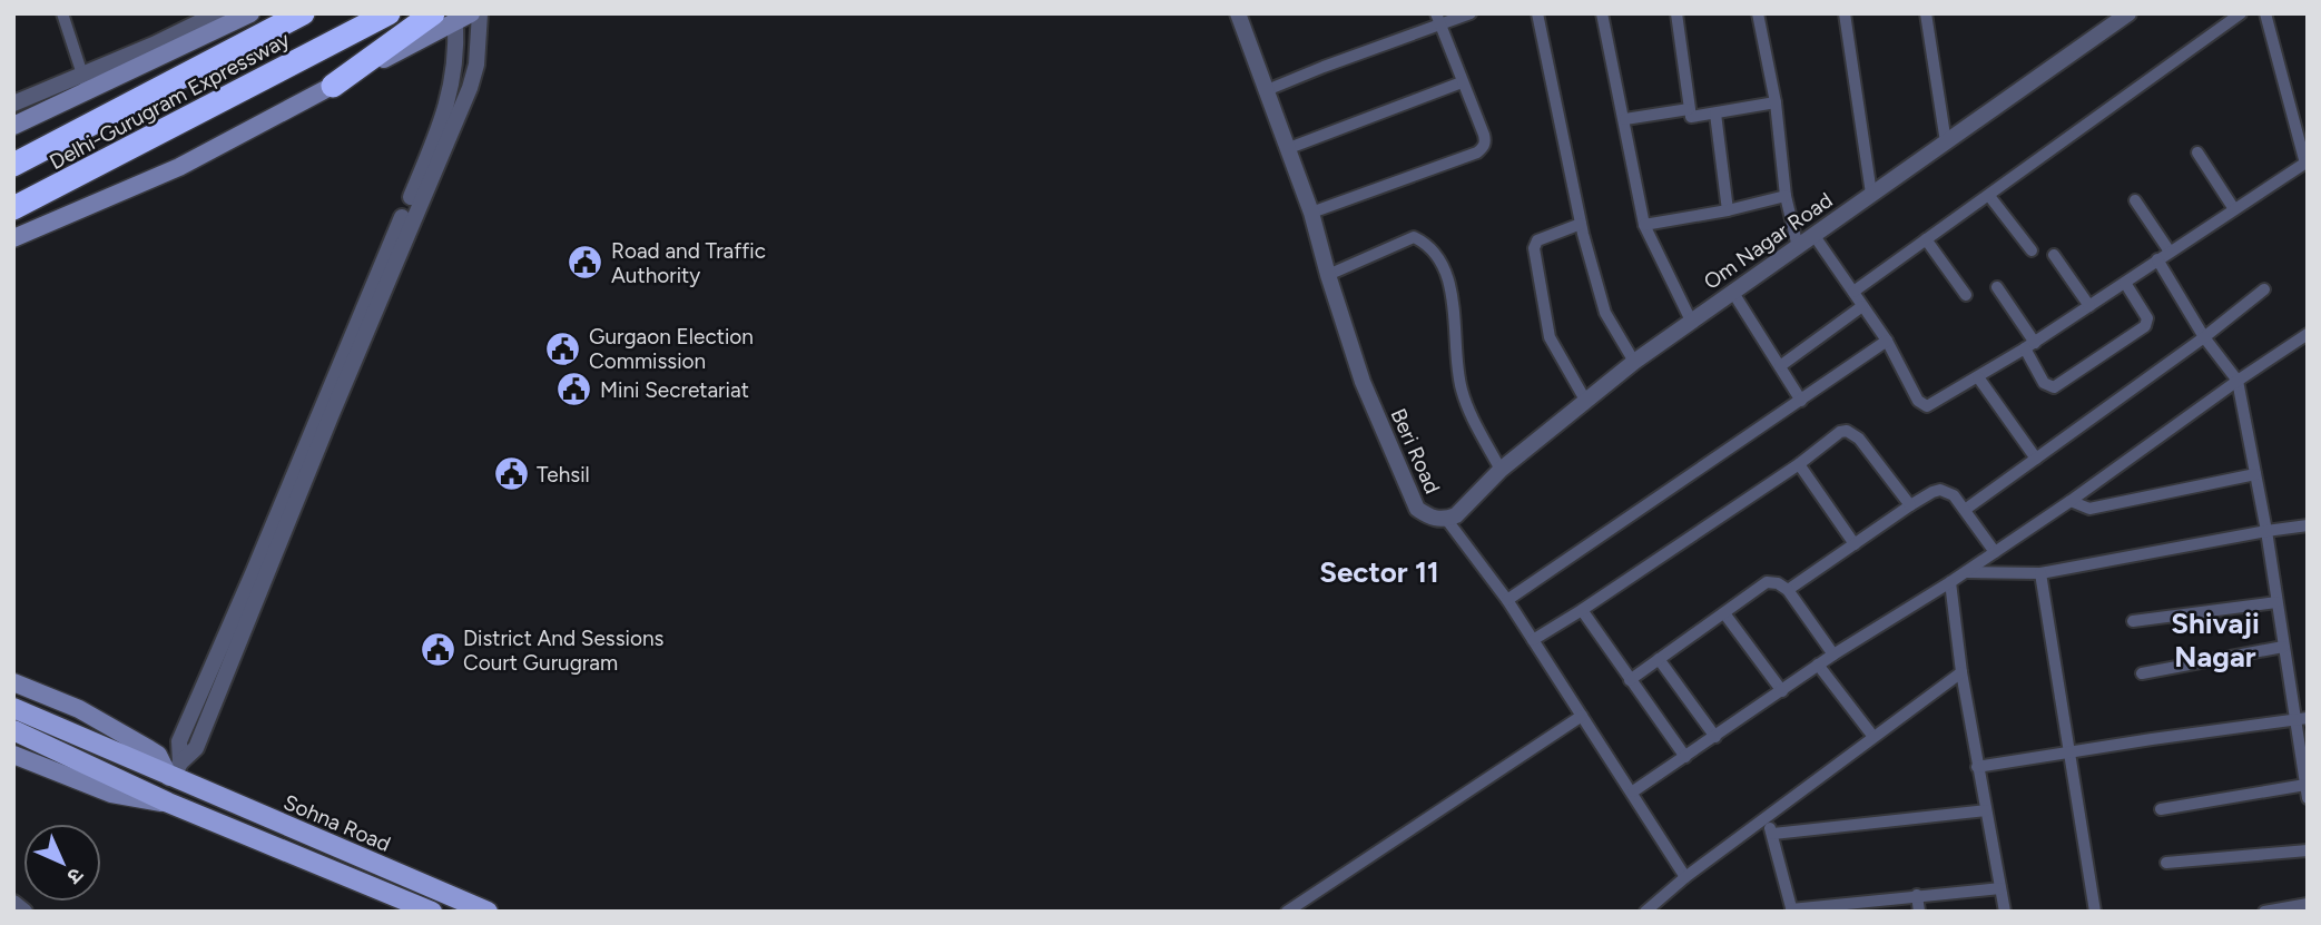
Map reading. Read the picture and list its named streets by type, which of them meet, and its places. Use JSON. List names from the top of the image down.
{
  "streets": {
    "highway": ["Delhi-Gurugram Expressway"],
    "main road": ["Sohna Road"],
    "street": ["Om Nagar Road", "Beri Road"]
  },
  "crossings": [
    ["Om Nagar Road", "Beri Road"]
  ],
  "districts": ["Sector 11", "Shivaji Nagar"],
  "places": {
    "public building": [
      "Road and Traffic Authority",
      "Gurgaon Election Commission",
      "Mini Secretariat",
      "Tehsil",
      "District And Sessions Court Gurugram"
    ]
  },
  "north": "bottom right"
}
